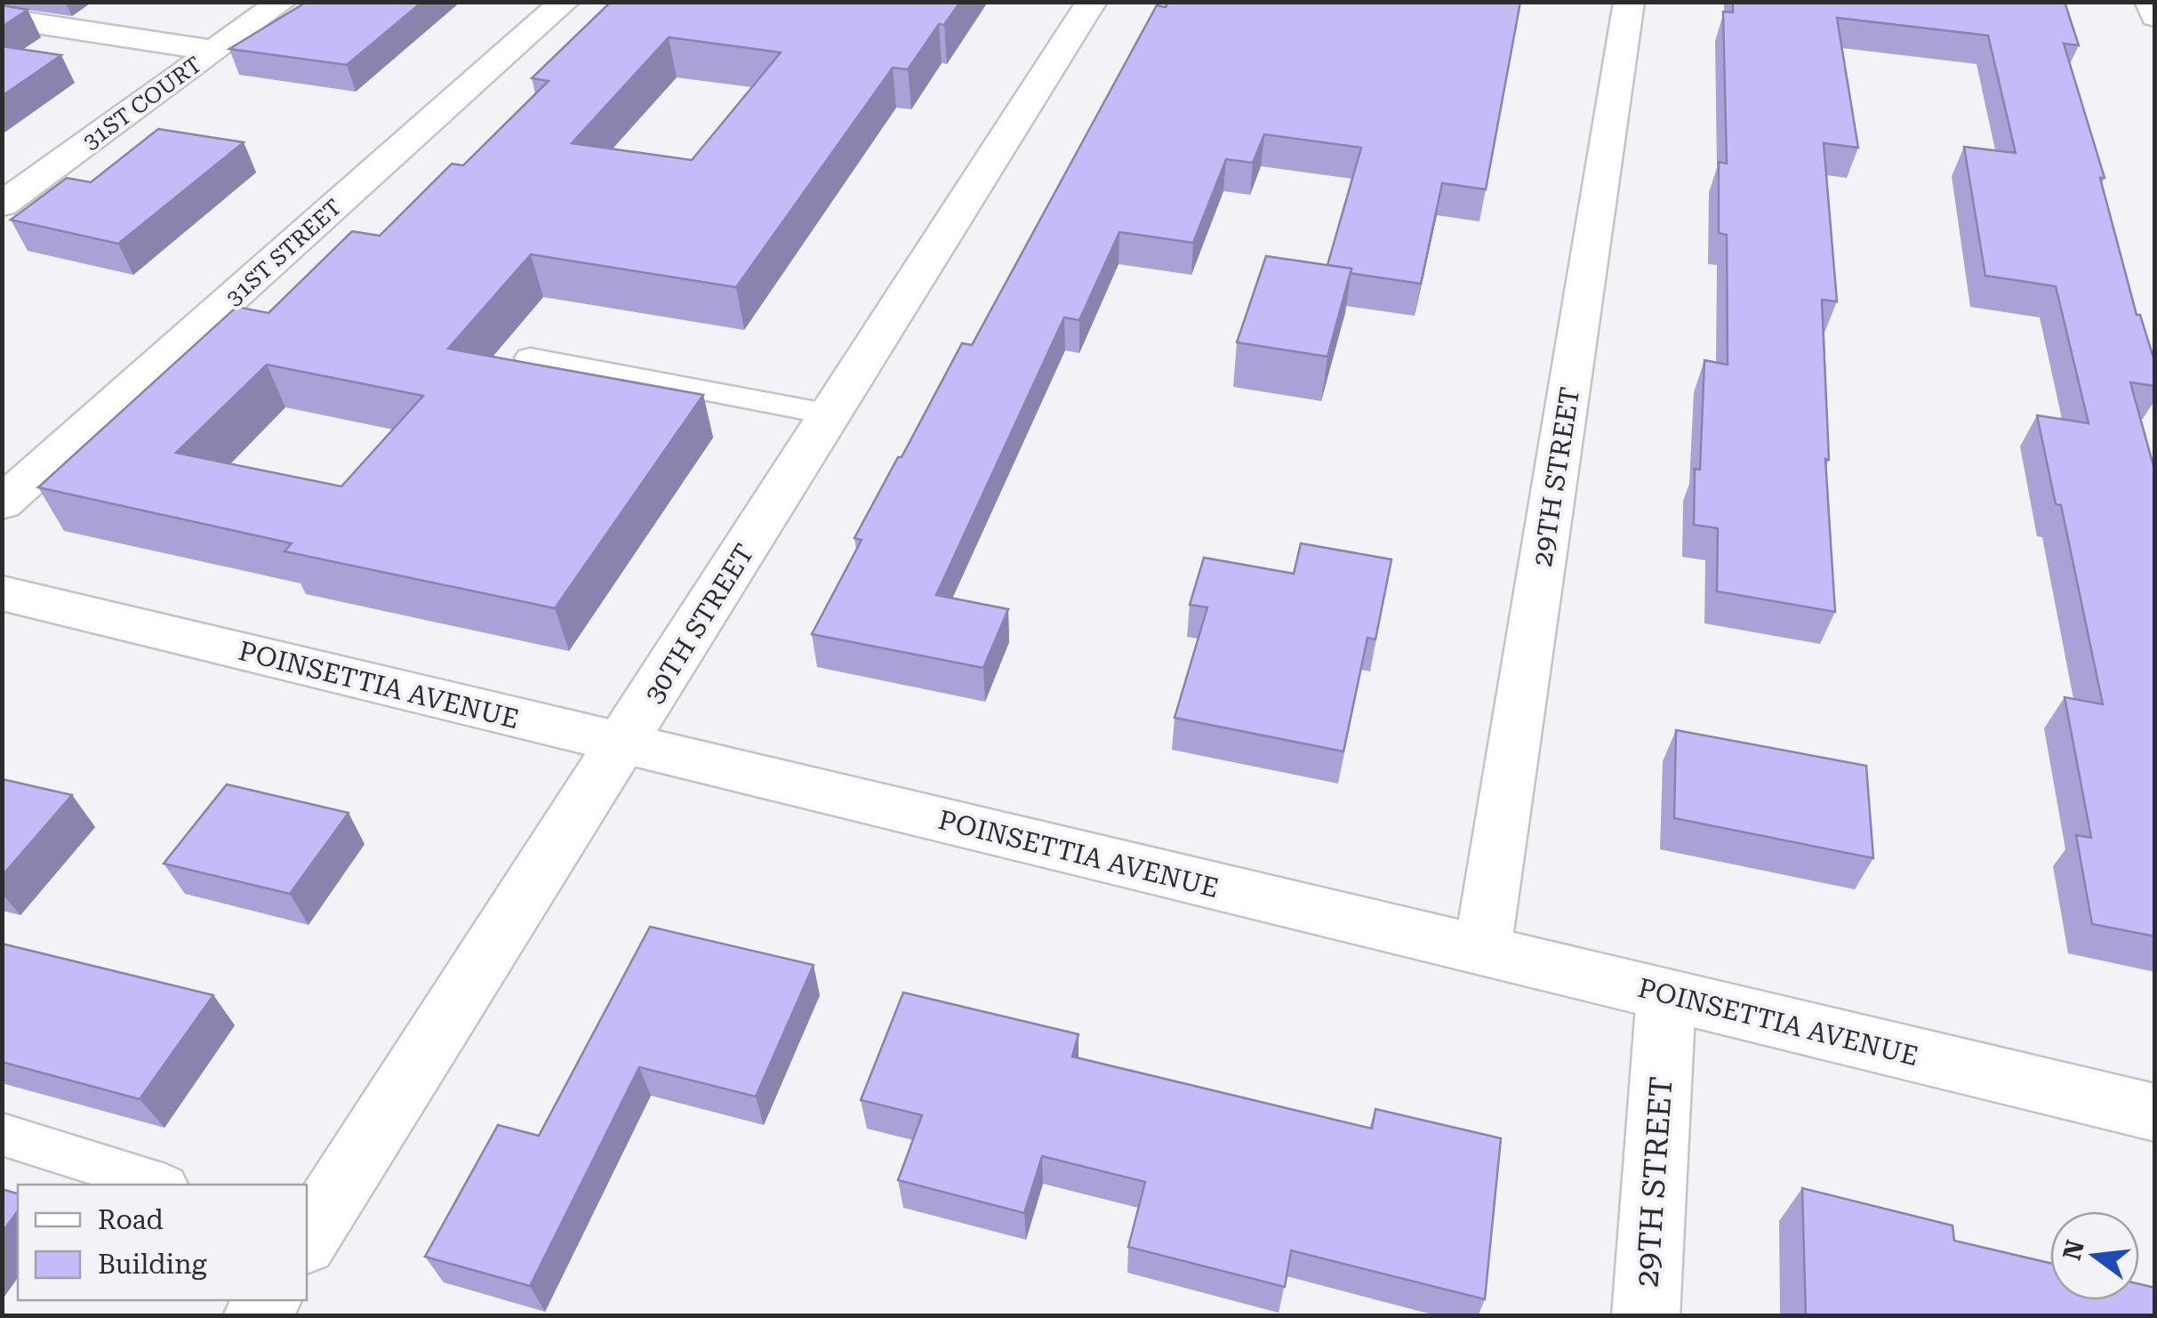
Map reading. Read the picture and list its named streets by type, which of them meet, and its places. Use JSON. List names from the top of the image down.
{
  "streets": {
    "street": [
      "31ST COURT",
      "31ST STREET",
      "29TH STREET",
      "30TH STREET",
      "POINSETTIA AVENUE"
    ]
  },
  "crossings": [
    ["29TH STREET", "POINSETTIA AVENUE"],
    ["30TH STREET", "POINSETTIA AVENUE"]
  ],
  "legend": ["Road", "Building"],
  "north": "left"
}
